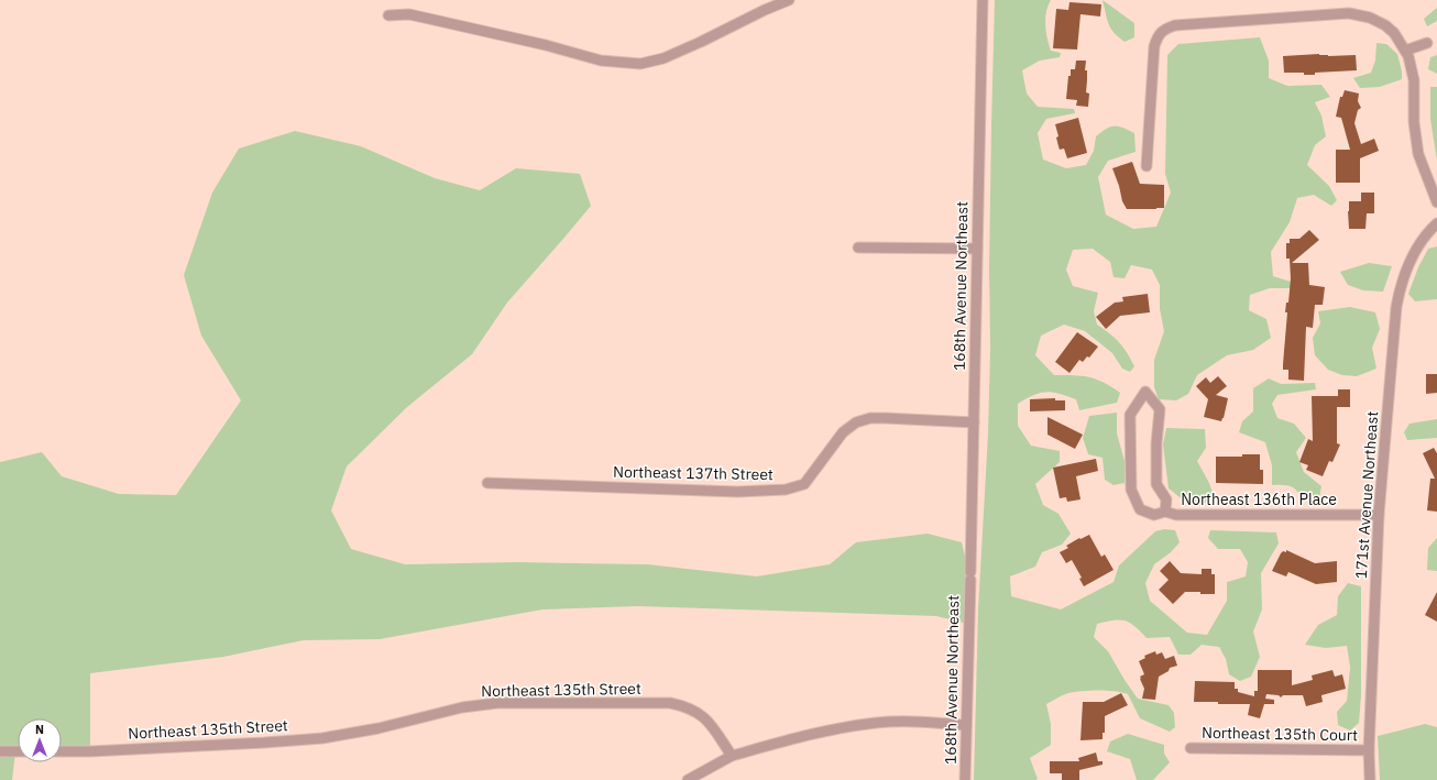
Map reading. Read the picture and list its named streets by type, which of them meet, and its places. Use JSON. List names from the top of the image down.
{
  "streets": {
    "street": [
      "168th Avenue Northeast",
      "Northeast 137th Street",
      "171st Avenue Northeast",
      "Northeast 136th Place",
      "Northeast 135th Street",
      "Northeast 135th Court"
    ]
  },
  "crossings": [
    ["168th Avenue Northeast", "Northeast 137th Street"],
    ["171st Avenue Northeast", "Northeast 136th Place"],
    ["171st Avenue Northeast", "Northeast 135th Court"]
  ],
  "north": "top"
}
